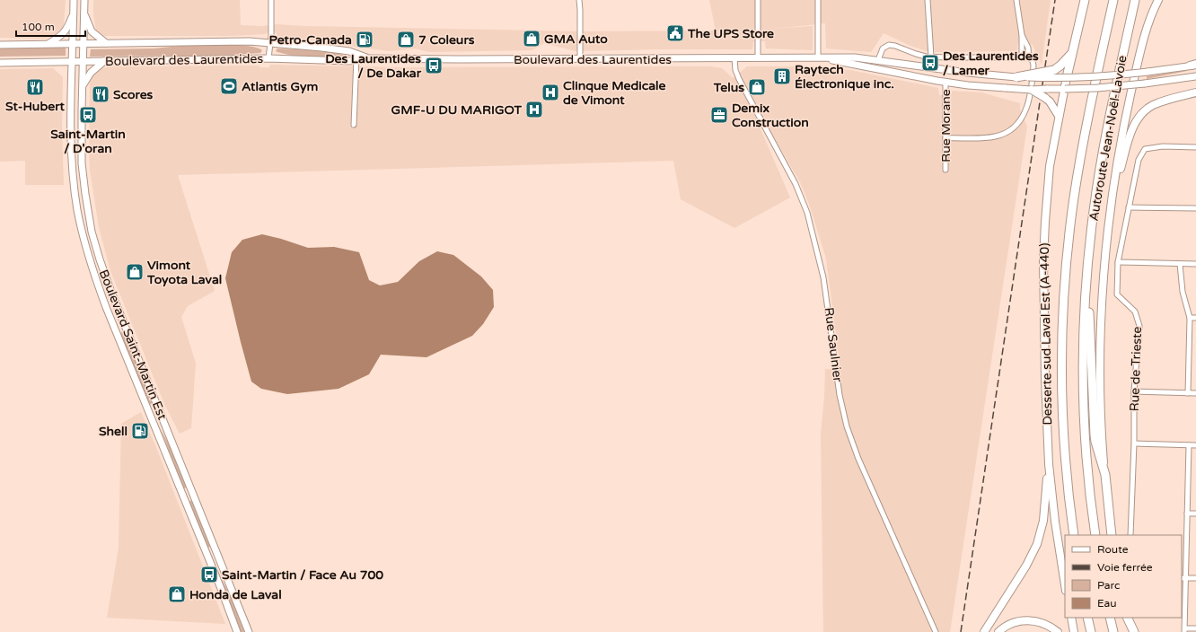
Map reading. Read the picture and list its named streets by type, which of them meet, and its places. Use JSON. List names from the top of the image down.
{
  "streets": {
    "highway": ["Autoroute Jean-Noël-Lavoie"],
    "main road": ["Boulevard des Laurentides", "Desserte sud Laval Est (A-440)", "Boulevard Saint-Martin Est"],
    "street": ["Rue Morane", "Rue Saulnier", "Rue de Trieste"]
  },
  "crossings": [
    ["Boulevard des Laurentides", "Rue Morane"],
    ["Boulevard des Laurentides", "Desserte sud Laval Est (A-440)"],
    ["Boulevard des Laurentides", "Boulevard Saint-Martin Est"],
    ["Boulevard des Laurentides", "Rue Saulnier"]
  ],
  "places": {
    "public building": ["The UPS Store"],
    "shop": [
      "GMA Auto",
      "7 Coleurs",
      "Telus",
      "Vimont Toyota Laval",
      "Honda de Laval"
    ],
    "fuel station": ["Petro-Canada", "Shell"],
    "bus stop": [
      "Des Laurentides / Lamer",
      "Des Laurentides / De Dakar",
      "Saint-Martin / D'oran",
      "Saint-Martin / Face Au 700"
    ],
    "building": ["Raytech Électronique inc."],
    "sports": ["Atlantis Gym"],
    "restaurant": ["St-Hubert", "Scores"],
    "hospital": ["Clinque Medicale de Vimont", "GMF-U DU MARIGOT"],
    "office": ["Demix Construction"]
  },
  "legend": [
    "Route",
    "Voie ferrée",
    "Parc",
    "Eau"
  ],
  "scale_bar": "100 m"
}
